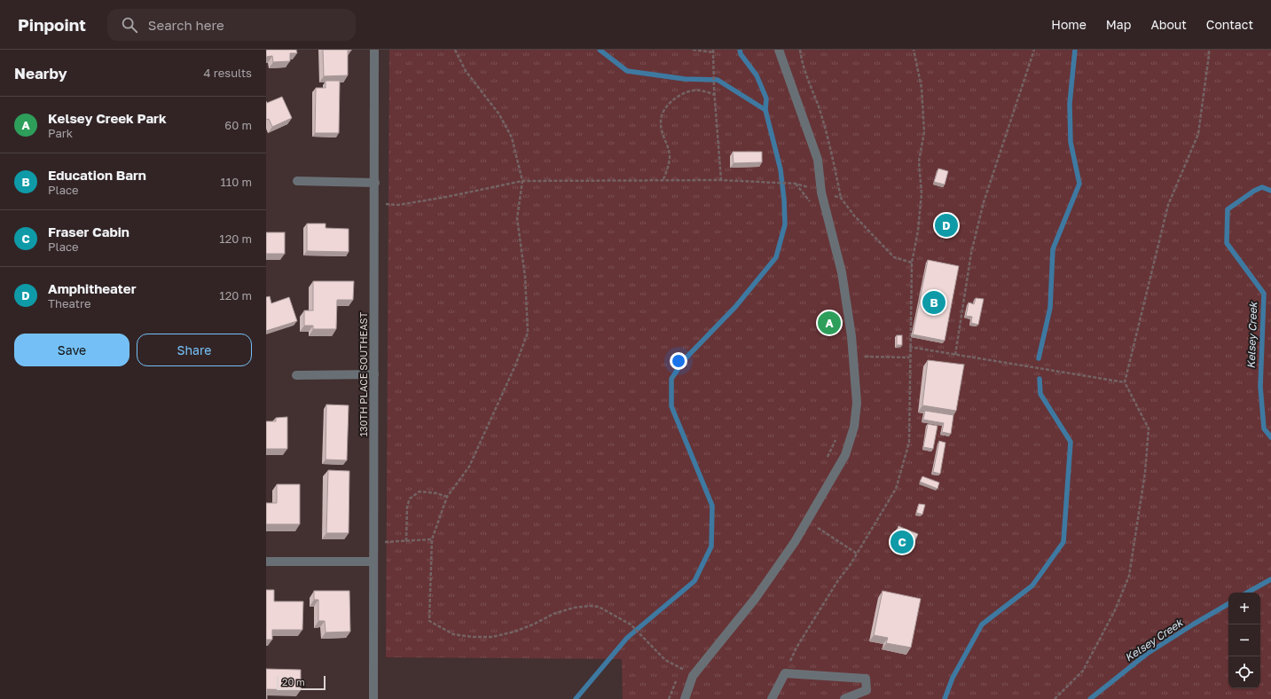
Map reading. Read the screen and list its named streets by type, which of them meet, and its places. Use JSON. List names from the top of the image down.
{
  "streets": {
    "street": ["130TH PLACE SOUTHEAST"]
  },
  "water": ["Kelsey Creek"],
  "scale_bar": "20 m",
  "page": {
    "header": "Pinpoint",
    "search": "Search here",
    "nav": [
      "Home",
      "Map",
      "About",
      "Contact"
    ],
    "heading": ["Nearby", "4 results"],
    "list": [
      {
        "mark": "A",
        "name": "Kelsey Creek Park",
        "note": "Park",
        "value": "60 m"
      },
      {
        "mark": "B",
        "name": "Education Barn",
        "note": "Place",
        "value": "110 m"
      },
      {
        "mark": "C",
        "name": "Fraser Cabin",
        "note": "Place",
        "value": "120 m"
      },
      {
        "mark": "D",
        "name": "Amphitheater",
        "note": "Theatre",
        "value": "120 m"
      }
    ],
    "pins": [
      "D",
      "B",
      "A",
      "C"
    ],
    "buttons": ["Save", "Share"],
    "map_buttons": ["+", "−"],
    "scale": "20 m"
  }
}
